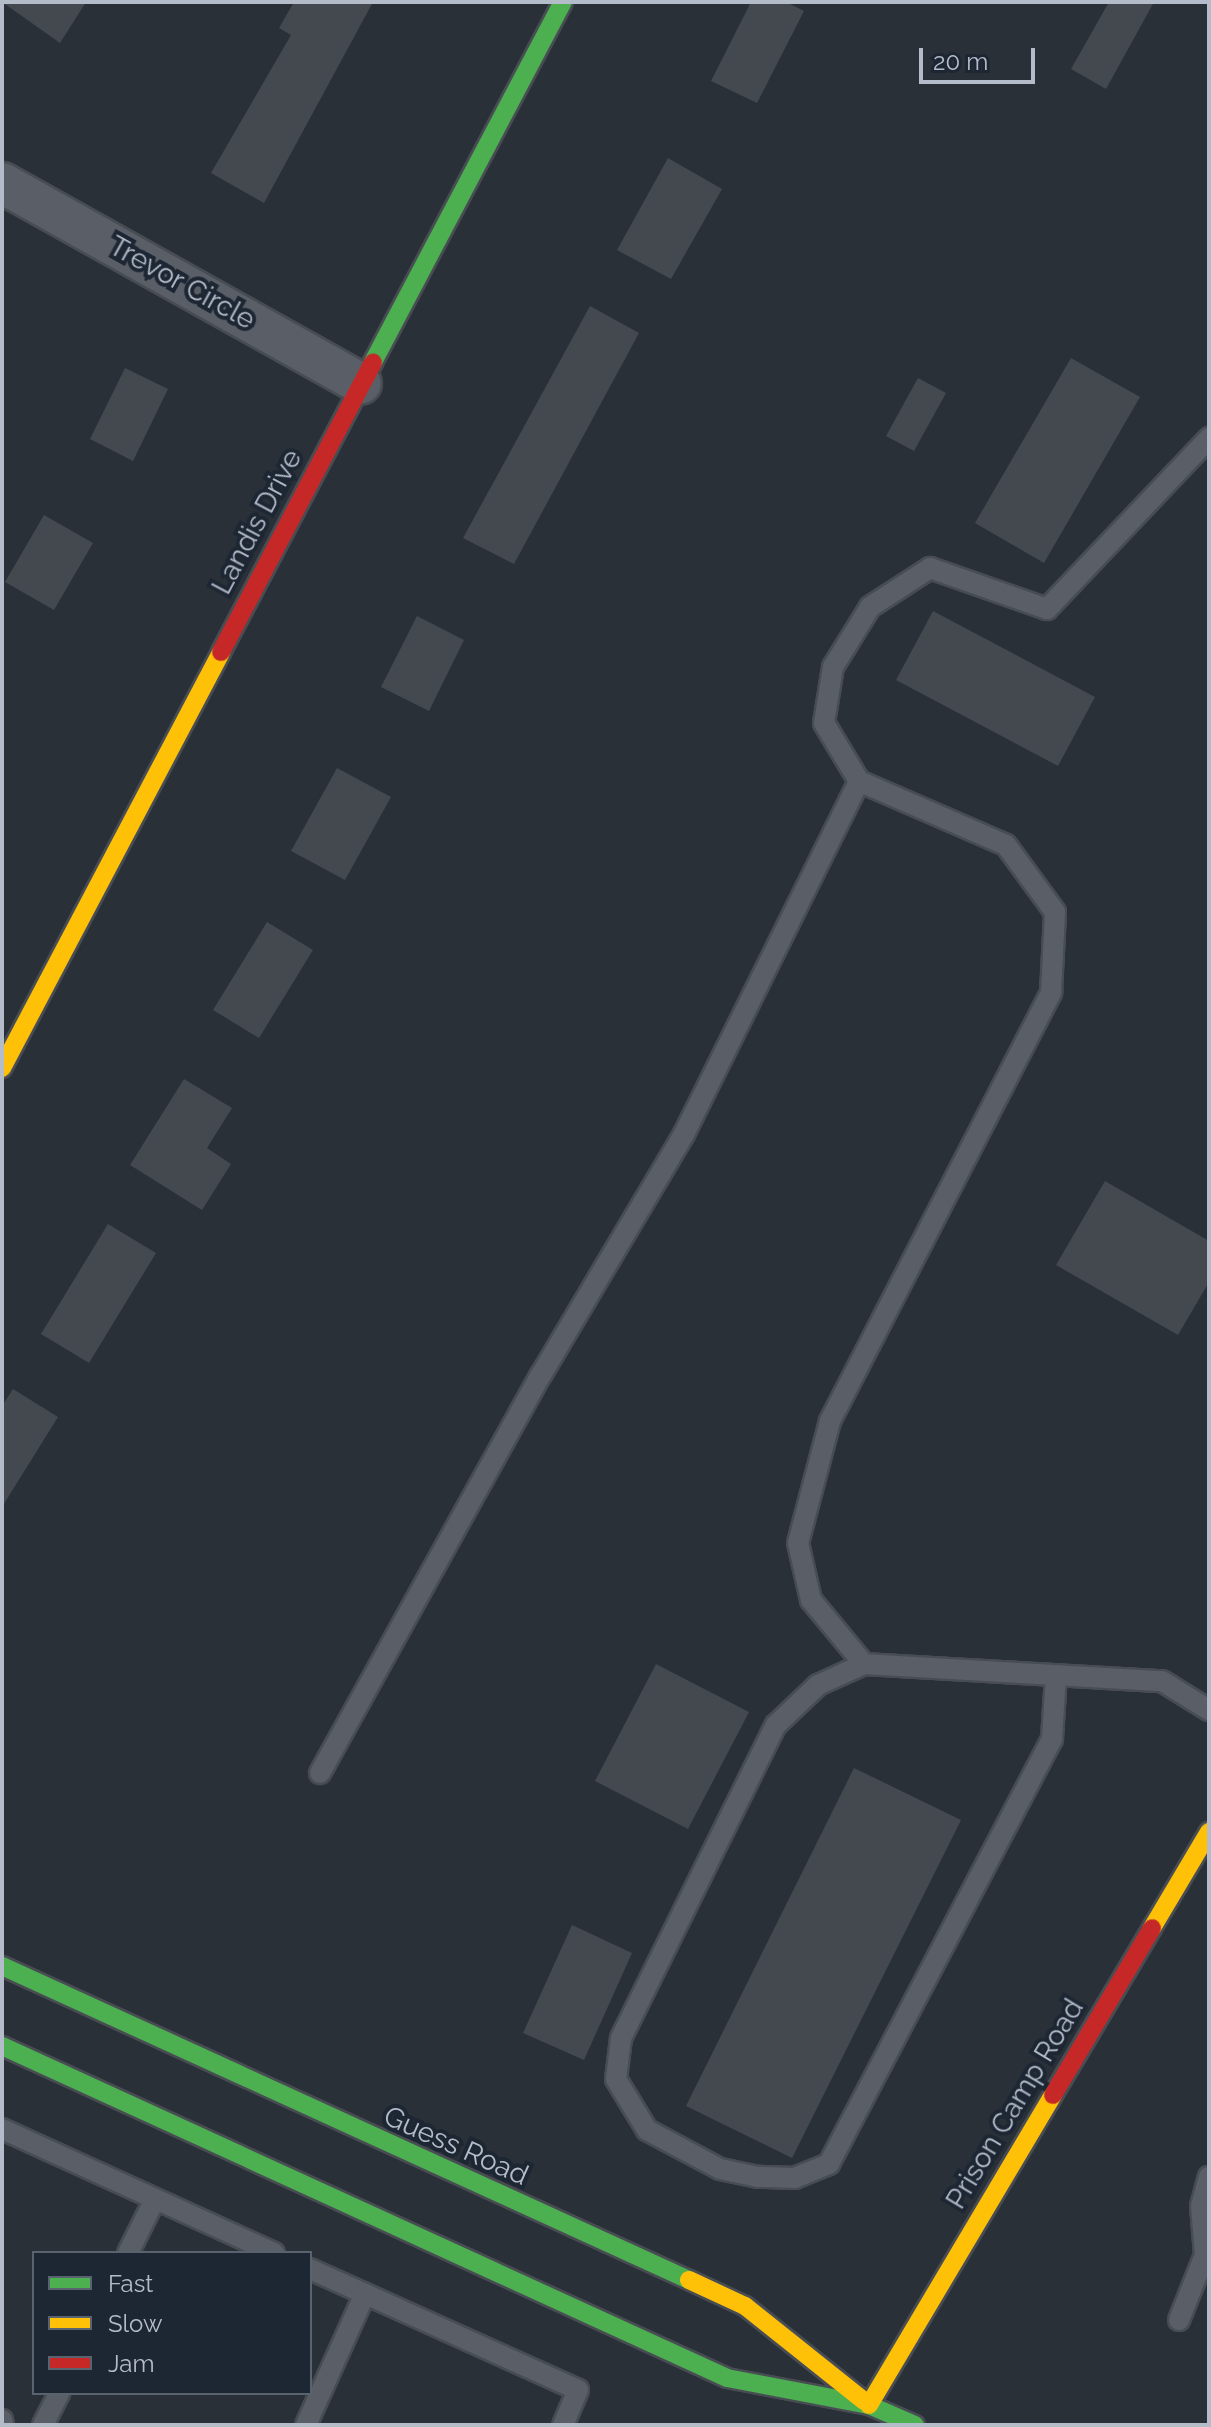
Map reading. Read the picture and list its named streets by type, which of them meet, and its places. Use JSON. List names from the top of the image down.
{
  "streets": {
    "main road": ["Landis Drive", "Prison Camp Road", "Guess Road"],
    "street": ["Trevor Circle"]
  },
  "crossings": [
    ["Trevor Circle", "Landis Drive"],
    ["Prison Camp Road", "Guess Road"]
  ],
  "legend": ["Fast", "Slow", "Jam"],
  "scale_bar": "20 m"
}
